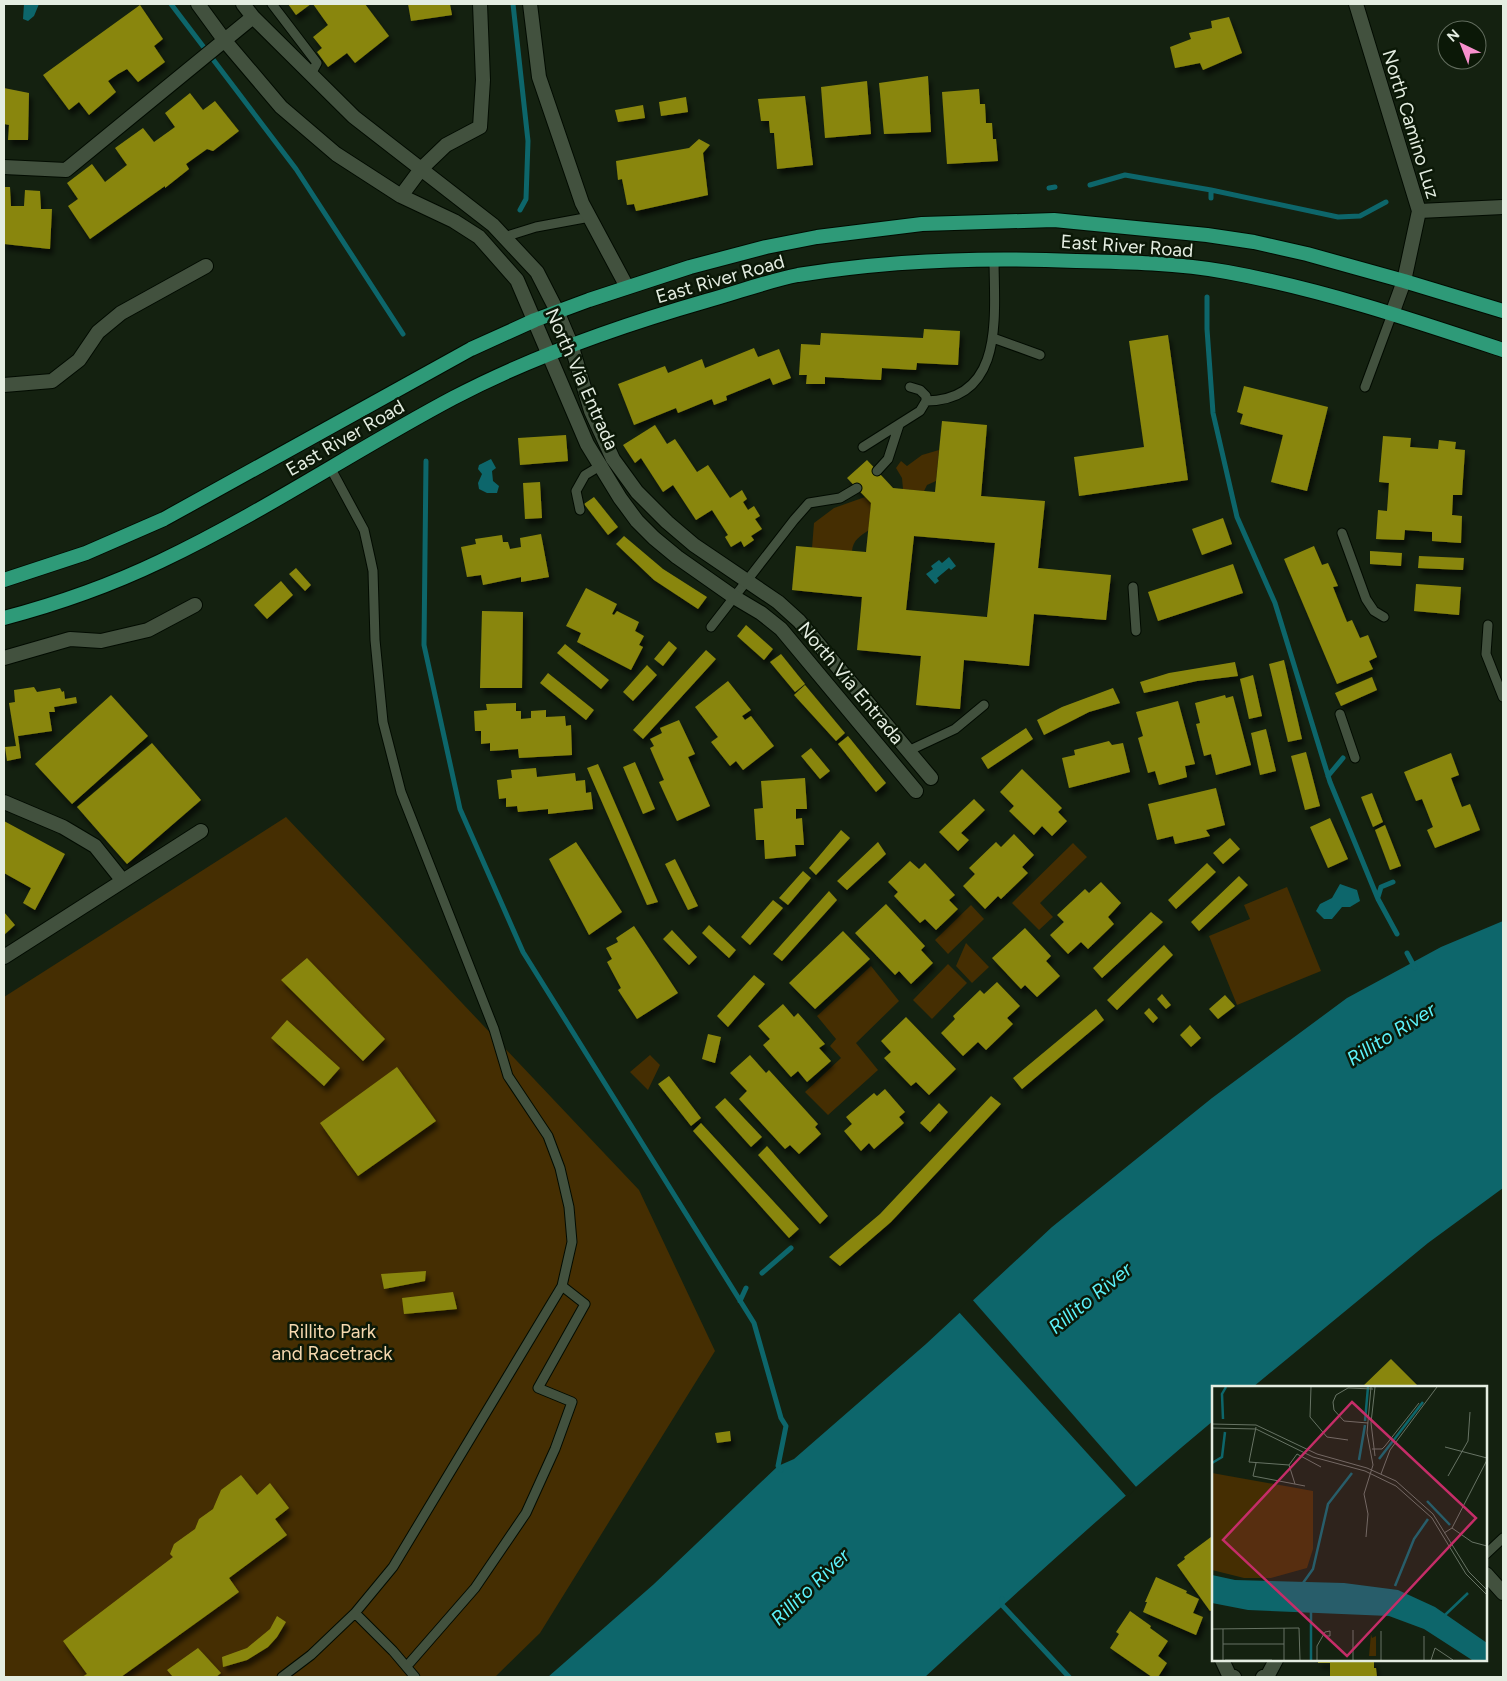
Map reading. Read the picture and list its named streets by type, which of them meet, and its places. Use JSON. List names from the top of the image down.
{
  "streets": {
    "main road": ["East River Road"],
    "street": ["North Camino Luz", "North Via Entrada"]
  },
  "crossings": [
    ["North Camino Luz", "East River Road"],
    ["East River Road", "North Via Entrada"]
  ],
  "water": ["Rillito River"],
  "parks": ["Rillito Park and Racetrack"],
  "north": "top left"
}
